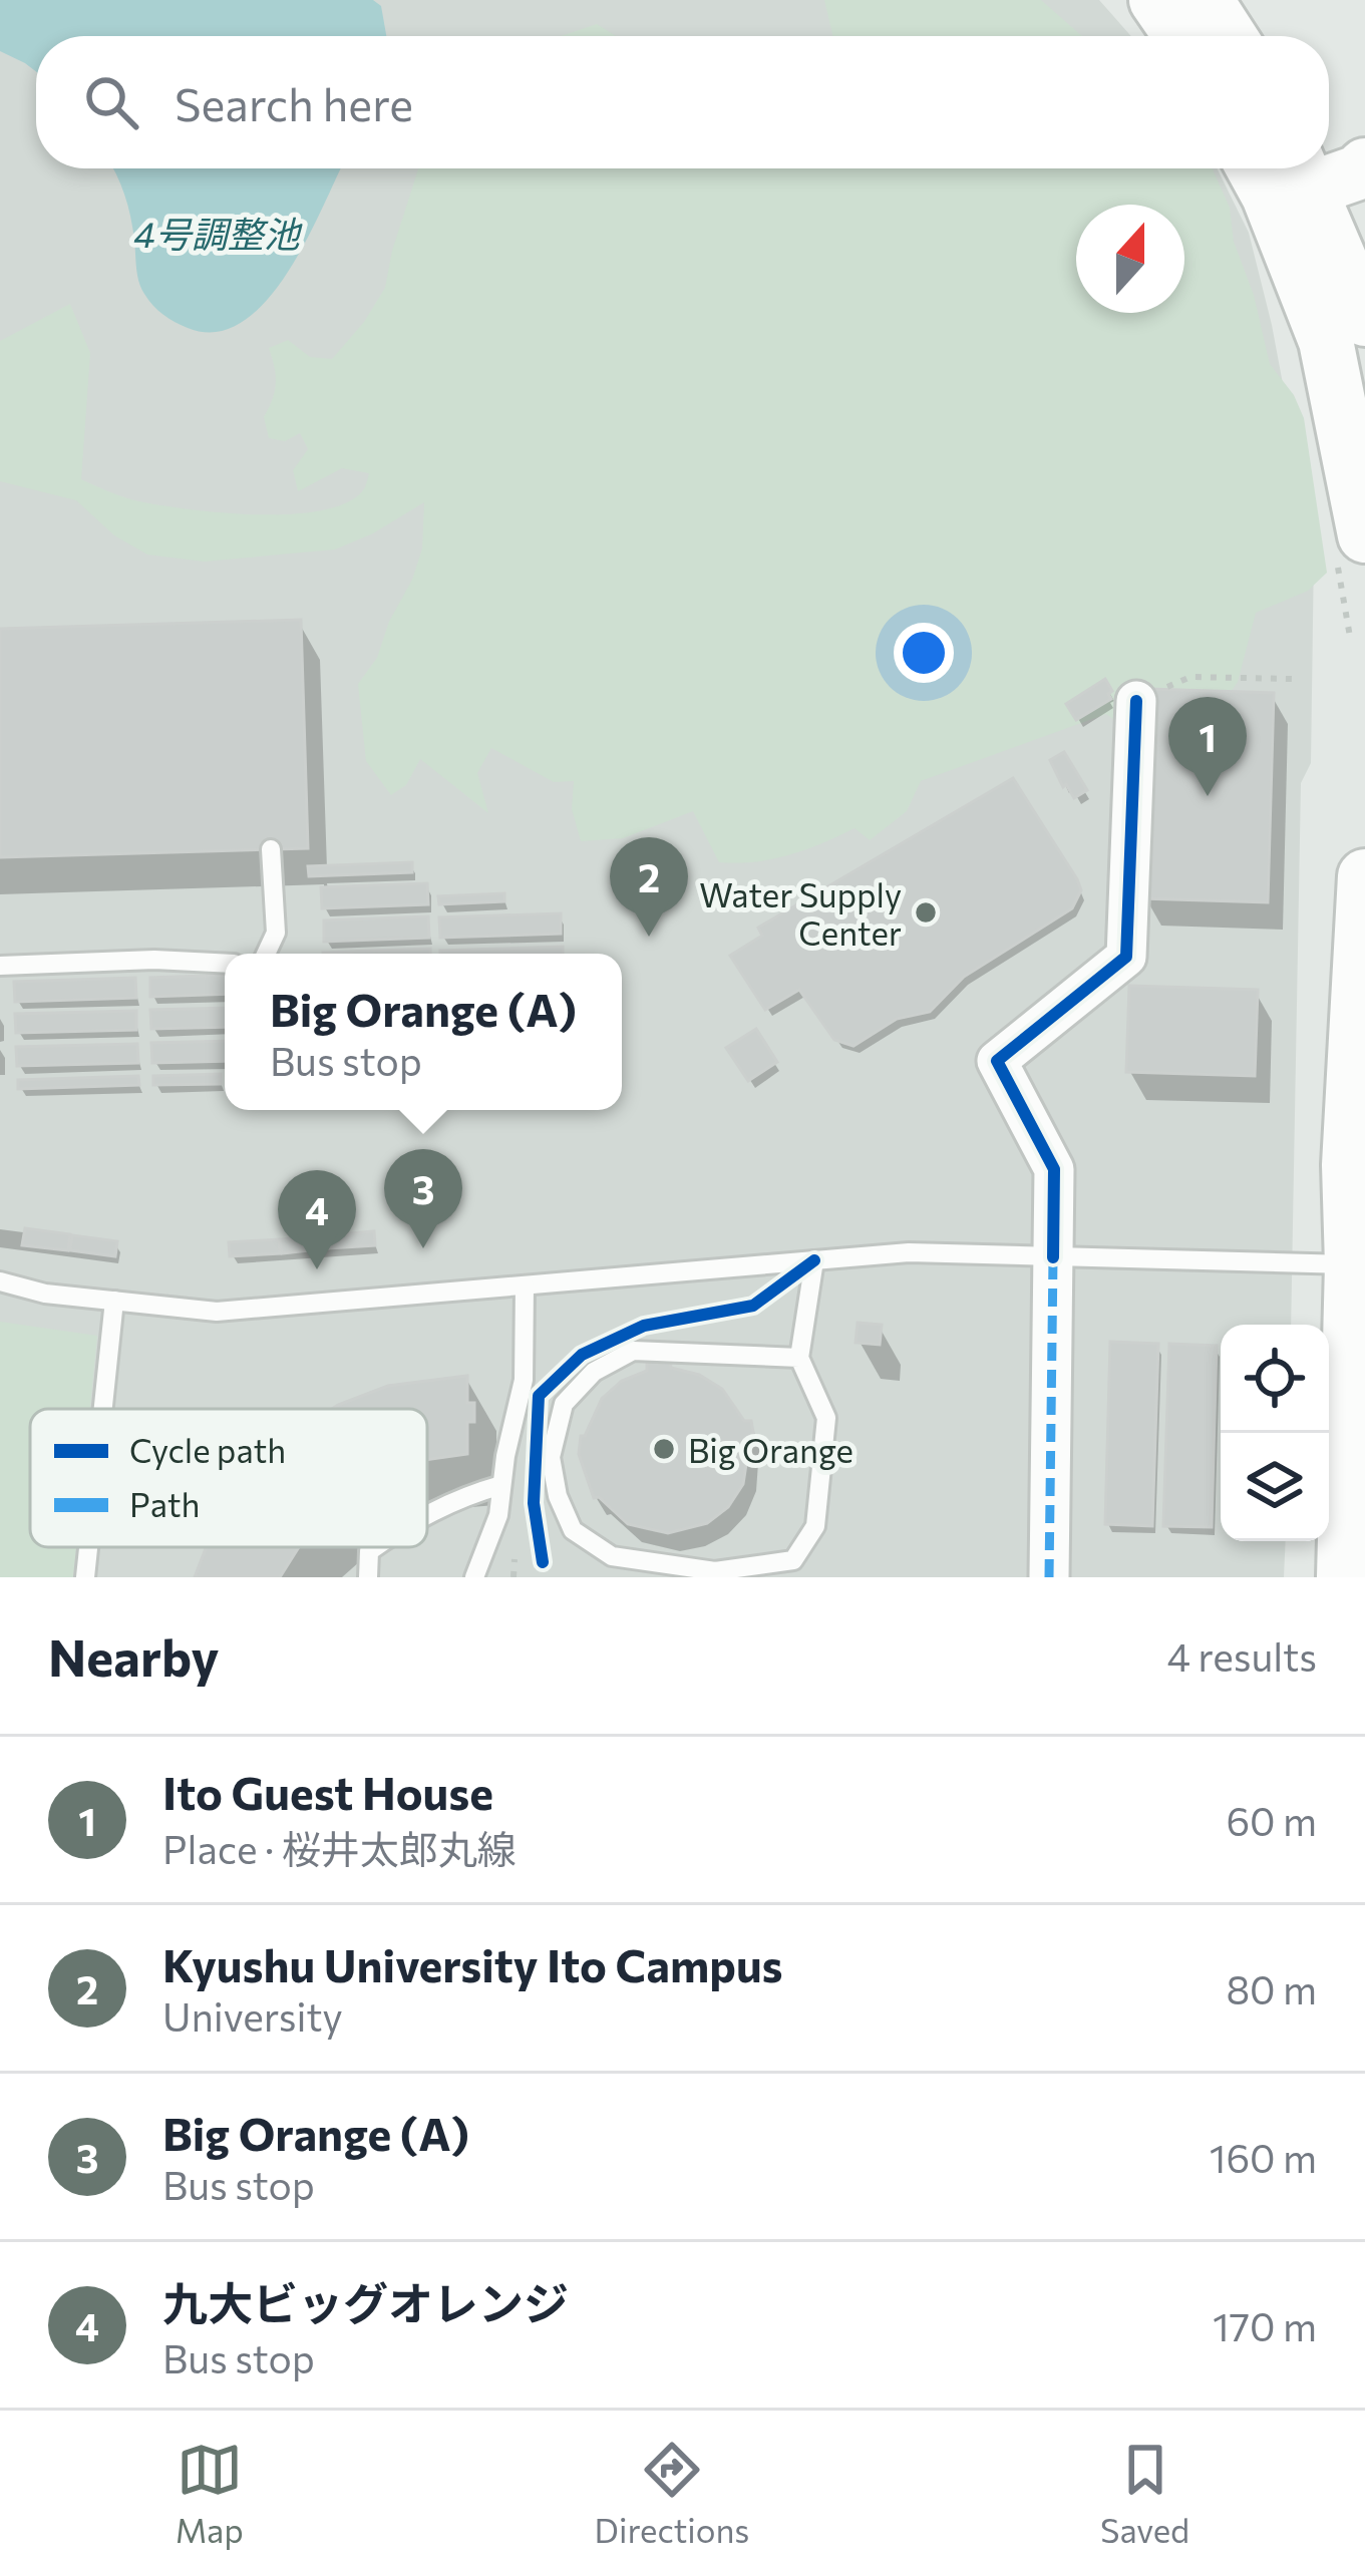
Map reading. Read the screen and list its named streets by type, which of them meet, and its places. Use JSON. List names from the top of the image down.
{
  "water": ["4号調整池"],
  "places": ["Water Supply Center", "Big Orange"],
  "legend": ["Cycle path", "Path"],
  "north": "top",
  "page": {
    "search": "Search here",
    "pins": [
      "1",
      "2",
      "3",
      "4"
    ],
    "popup": ["Big Orange (A)", "Bus stop"],
    "heading": ["Nearby", "4 results"],
    "list": [
      {
        "mark": "1",
        "name": "Ito Guest House",
        "note": "Place · 桜井太郎丸線",
        "value": "60 m"
      },
      {
        "mark": "2",
        "name": "Kyushu University Ito Campus",
        "note": "University",
        "value": "80 m"
      },
      {
        "mark": "3",
        "name": "Big Orange (A)",
        "note": "Bus stop",
        "value": "160 m"
      },
      {
        "mark": "4",
        "name": "九大ビッグオレンジ",
        "note": "Bus stop",
        "value": "170 m"
      }
    ],
    "nav": ["Map", "Directions", "Saved"]
  }
}
